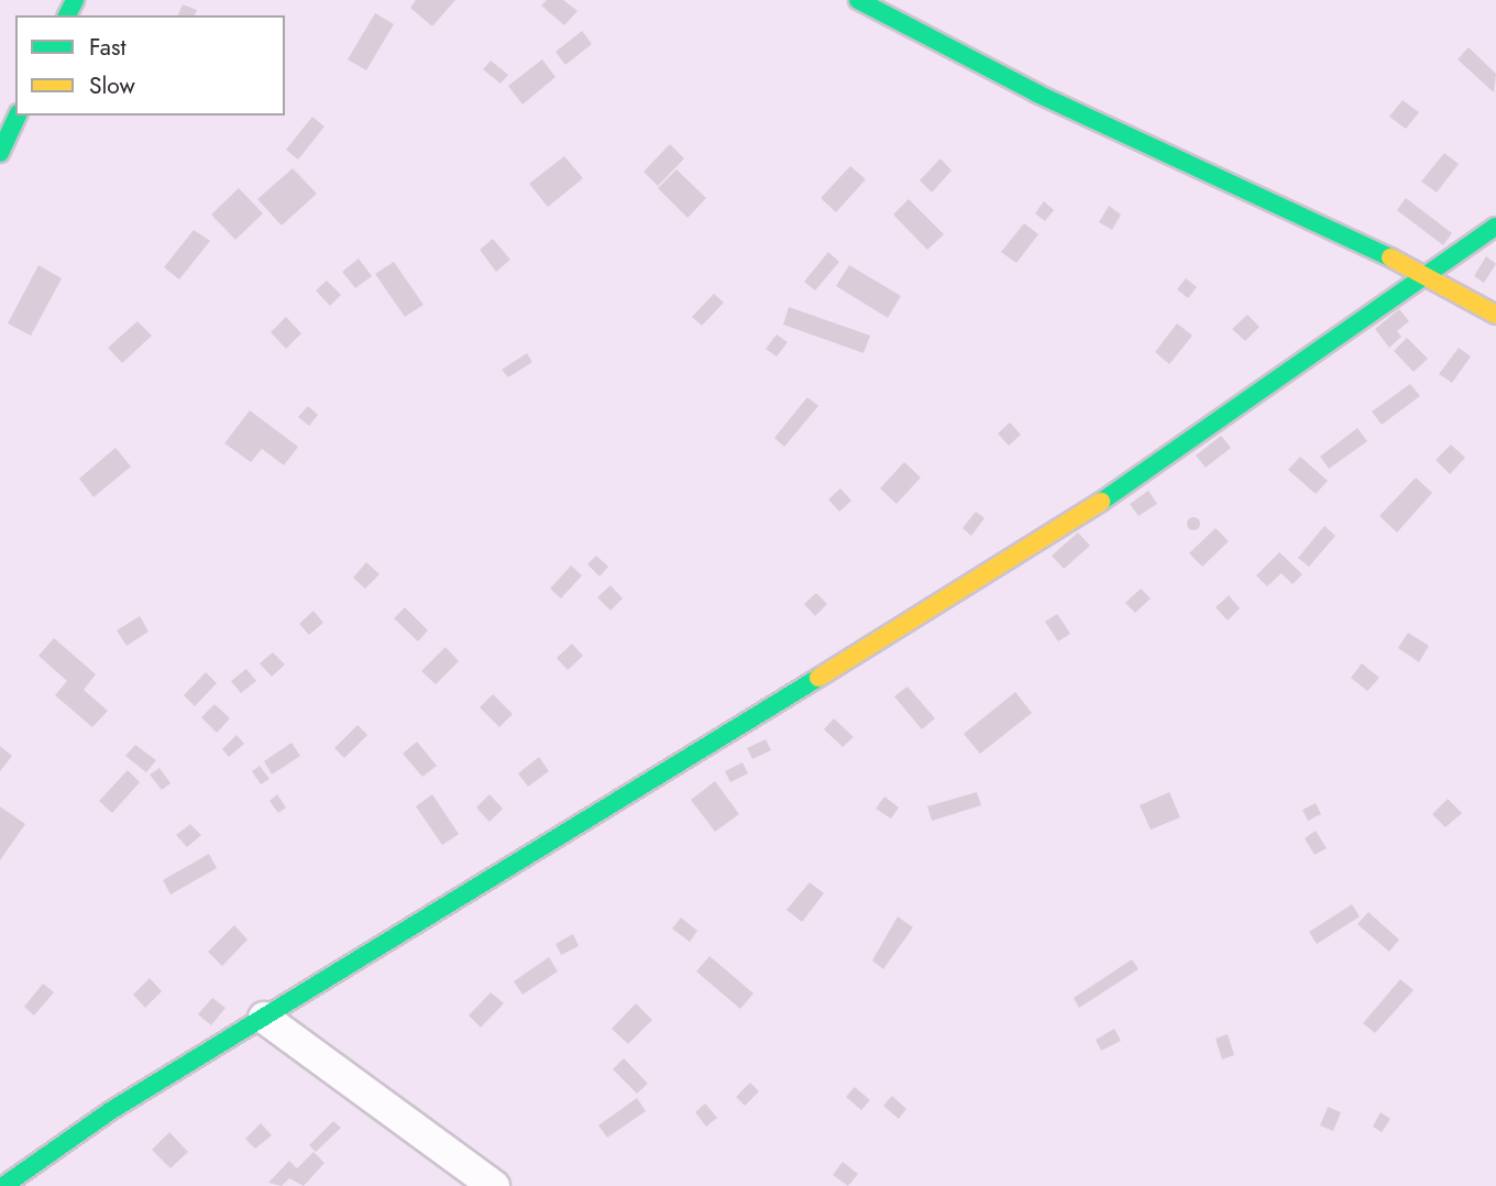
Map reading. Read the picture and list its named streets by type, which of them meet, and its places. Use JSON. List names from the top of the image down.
{
  "legend": ["Fast", "Slow"]
}
